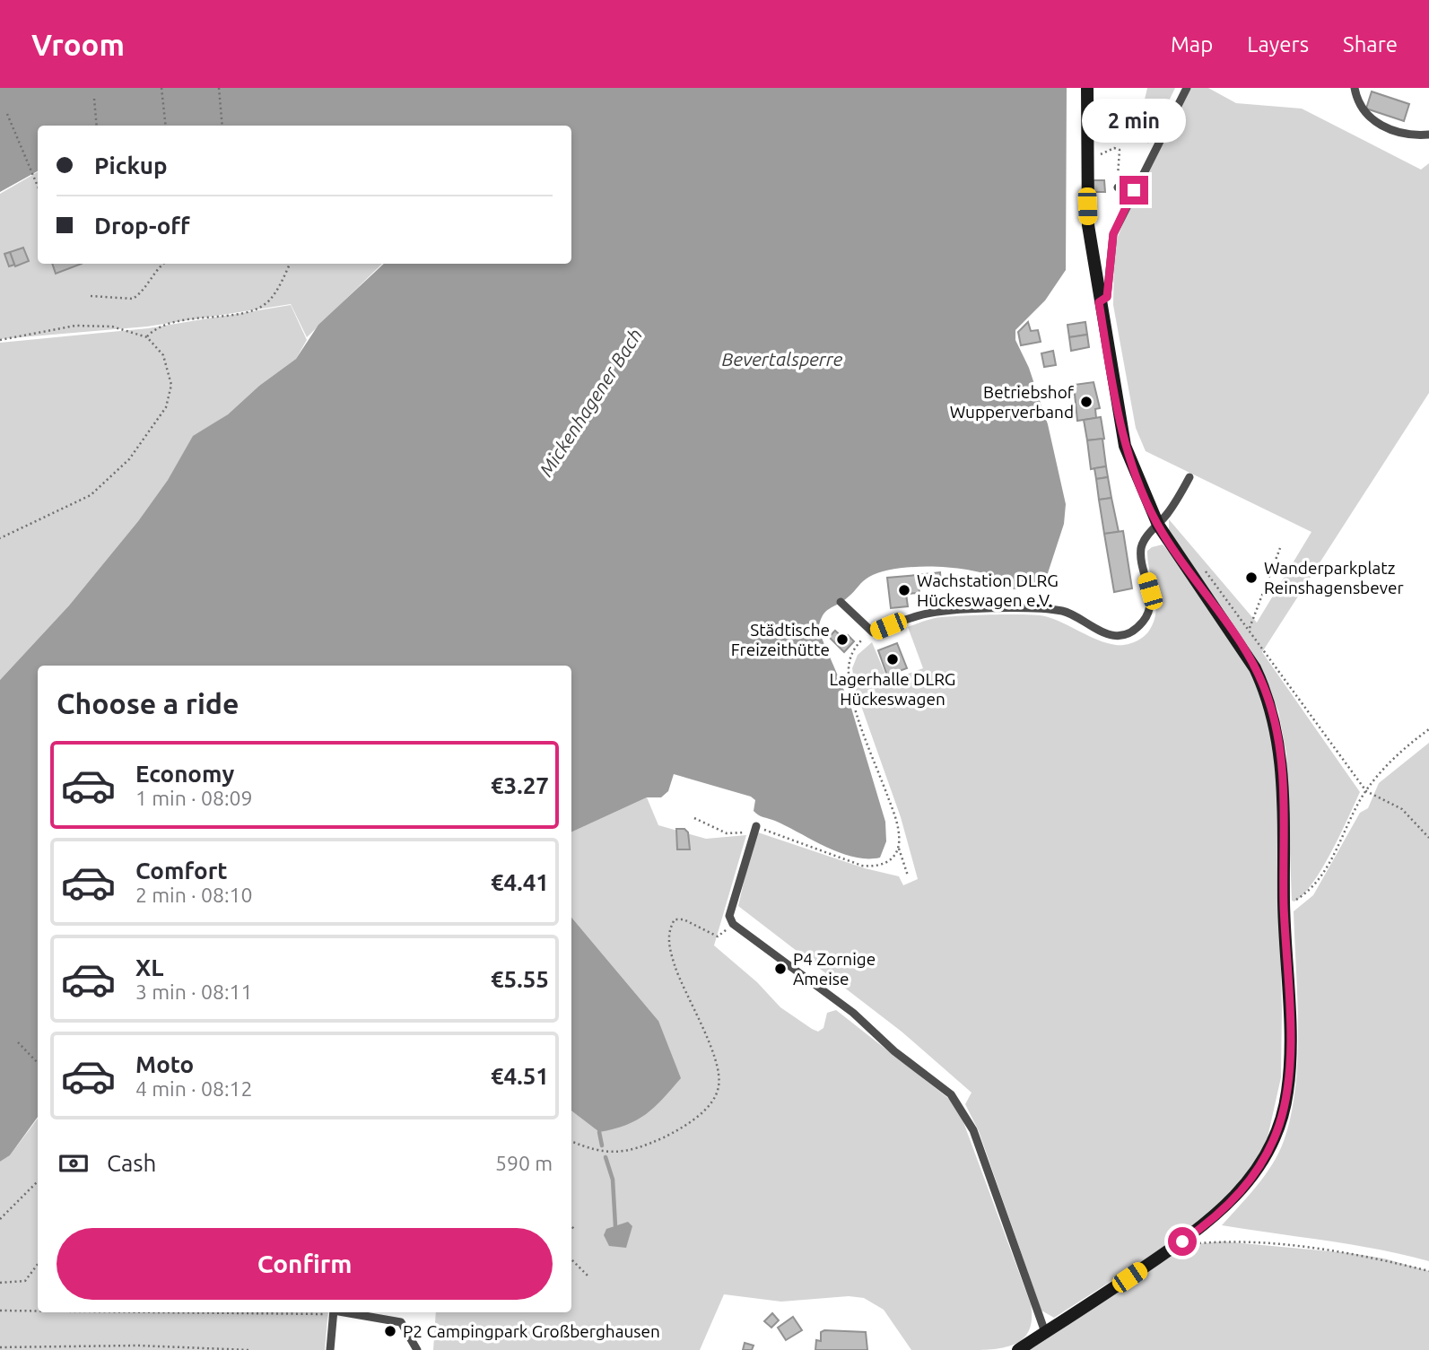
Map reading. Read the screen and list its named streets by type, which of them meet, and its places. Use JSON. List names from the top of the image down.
{
  "water": ["Bevertalsperre", "Mickenhagener Bach"],
  "places": [
    "Betriebshof Wupperverband",
    "Wanderparkplatz Reinshagensbever",
    "Wachstation DLRG Hückeswagen e.V.",
    "Städtische Freizeithütte",
    "Lagerhalle DLRG Hückeswagen",
    "P4 Zornige Ameise",
    "P2 Campingpark Großberghausen"
  ],
  "page": {
    "header": "Vroom",
    "nav": ["Map", "Layers", "Share"],
    "bubble": "2 min",
    "banner": ["Pickup", "Drop-off"],
    "heading": "Choose a ride",
    "list": [
      {
        "name": "Economy",
        "note": "1 min · 08:09",
        "value": "€3.27"
      },
      {
        "name": "Comfort",
        "note": "2 min · 08:10",
        "value": "€4.41"
      },
      {
        "name": "XL",
        "note": "3 min · 08:11",
        "value": "€5.55"
      },
      {
        "name": "Moto",
        "note": "4 min · 08:12",
        "value": "€4.51"
      }
    ],
    "pay": ["Cash", "590 m"],
    "buttons": "Confirm"
  }
}
